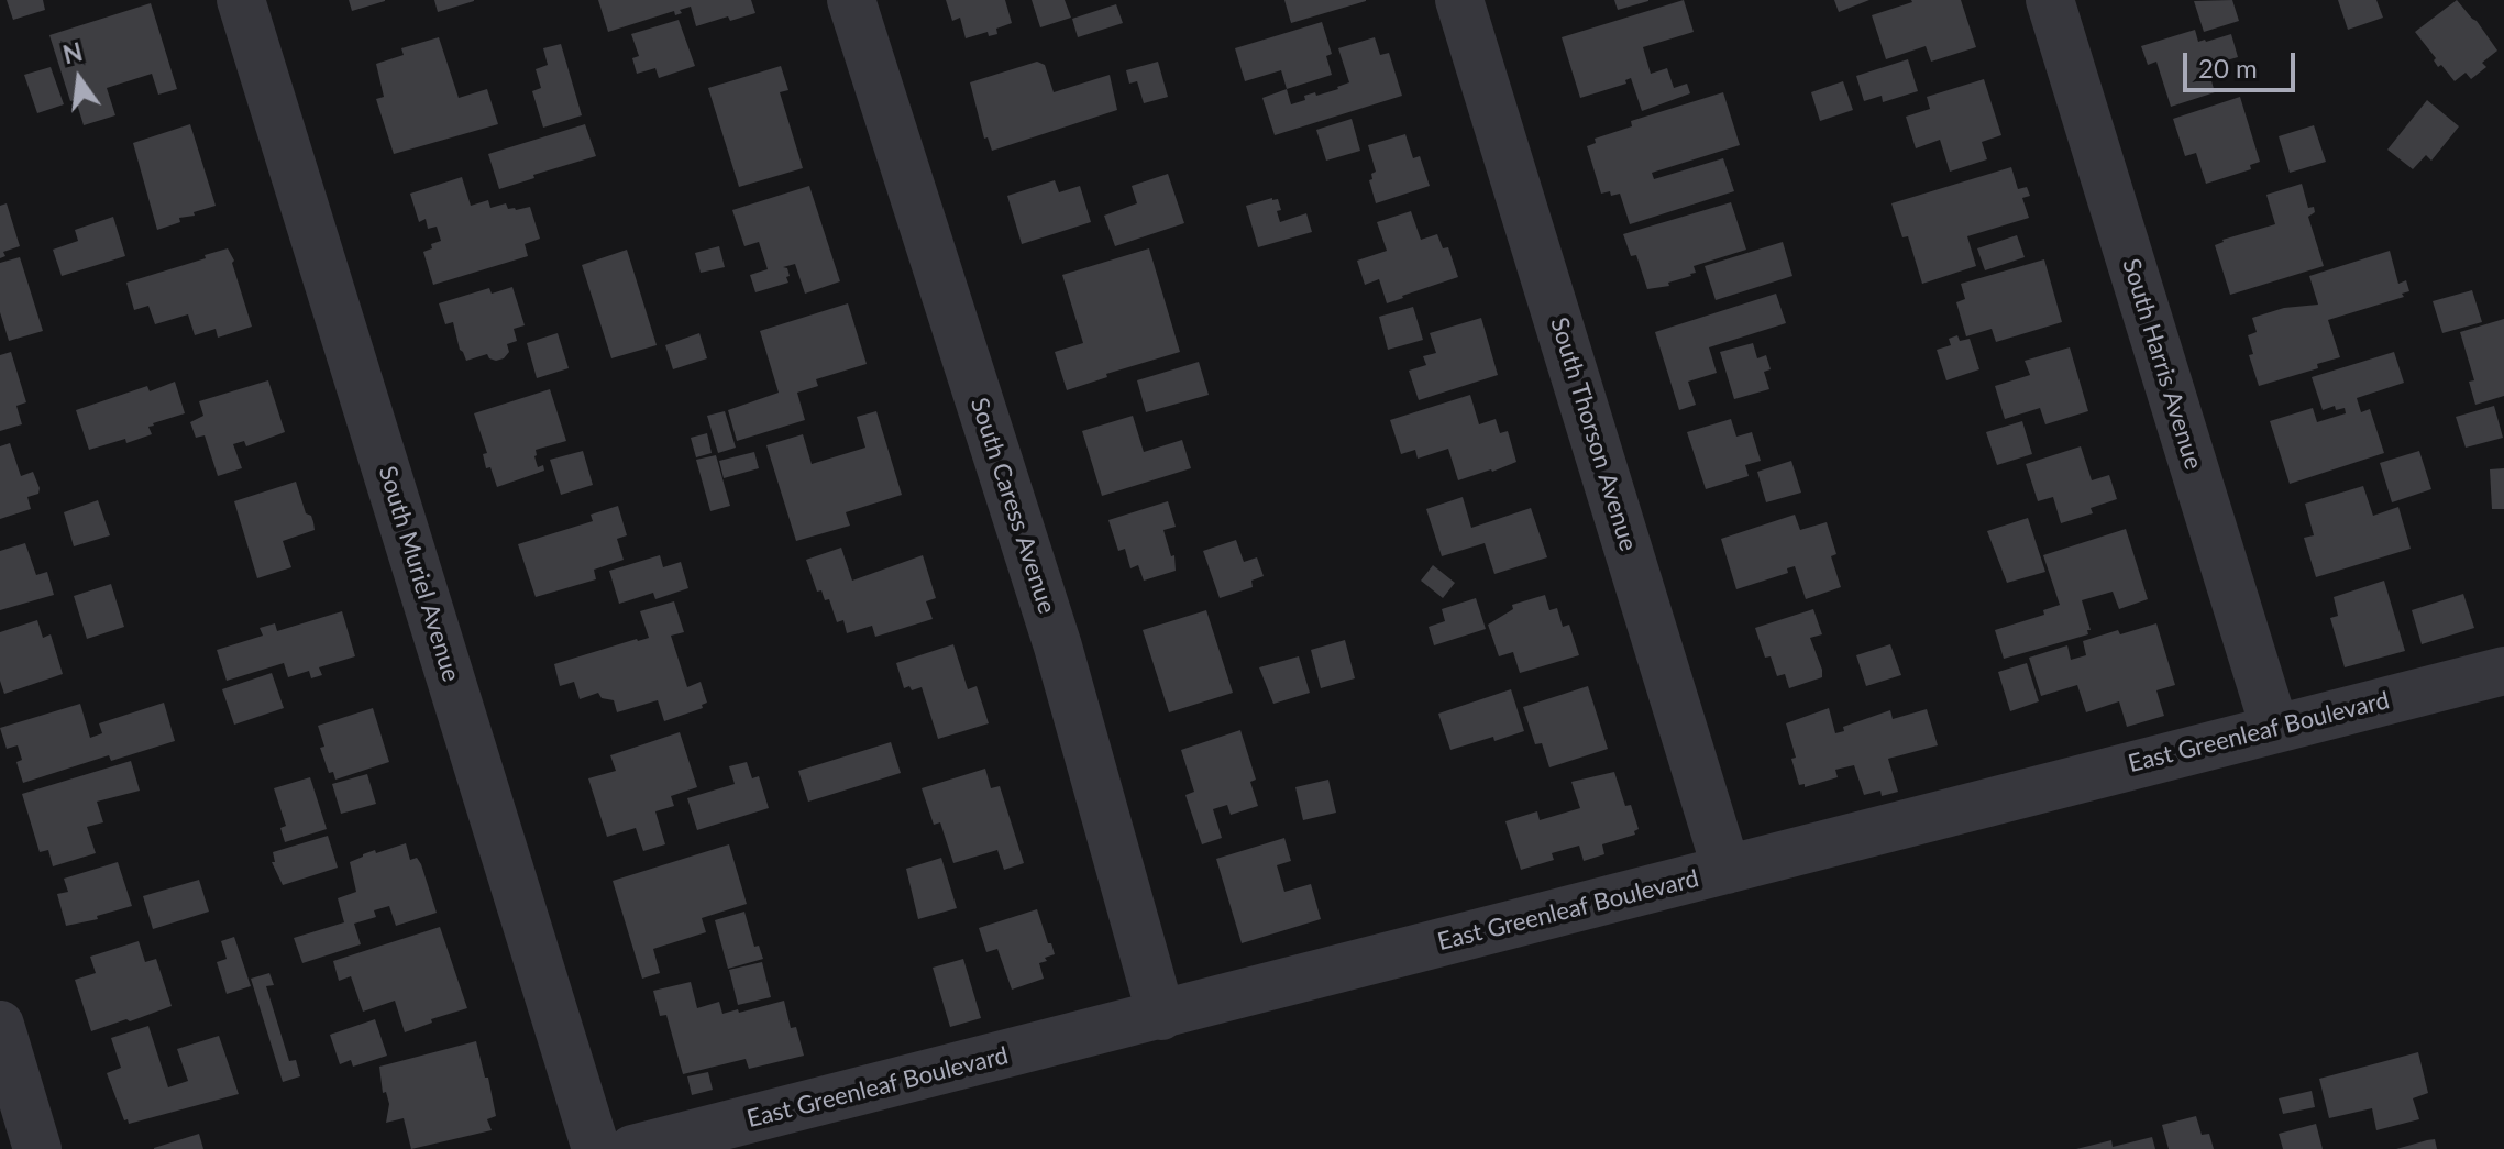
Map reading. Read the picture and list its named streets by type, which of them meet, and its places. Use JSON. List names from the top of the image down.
{
  "streets": {
    "street": [
      "South Harris Avenue",
      "South Thorson Avenue",
      "South Caress Avenue",
      "South Muriel Avenue",
      "East Greenleaf Boulevard"
    ]
  },
  "crossings": [
    ["South Harris Avenue", "East Greenleaf Boulevard"],
    ["South Thorson Avenue", "East Greenleaf Boulevard"],
    ["South Caress Avenue", "East Greenleaf Boulevard"]
  ],
  "scale_bar": "20 m",
  "north": "top"
}
